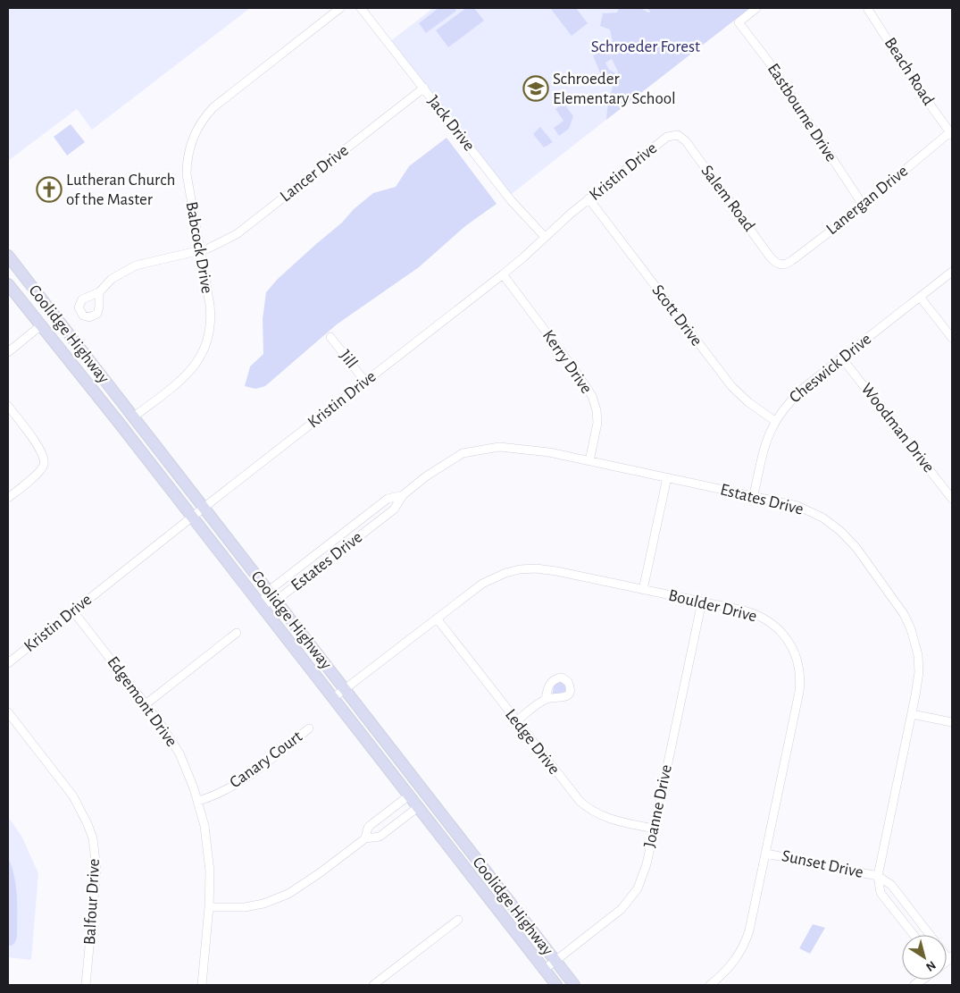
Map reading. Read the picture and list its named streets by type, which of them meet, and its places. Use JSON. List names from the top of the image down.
{
  "streets": {
    "main road": ["Coolidge Highway"],
    "street": [
      "Beach Road",
      "Eastbourne Drive",
      "Jack Drive",
      "Kristin Drive",
      "Lancer Drive",
      "Salem Road",
      "Lanergan Drive",
      "Babcock Drive",
      "Scott Drive",
      "Jill",
      "Kerry Drive",
      "Cheswick Drive",
      "Woodman Drive",
      "Estates Drive",
      "Boulder Drive",
      "Edgemont Drive",
      "Ledge Drive",
      "Canary Court",
      "Joanne Drive",
      "Sunset Drive",
      "Balfour Drive"
    ]
  },
  "crossings": [
    ["Beach Road", "Lanergan Drive"],
    ["Eastbourne Drive", "Lanergan Drive"],
    ["Jack Drive", "Kristin Drive"],
    ["Jack Drive", "Lancer Drive"],
    ["Kristin Drive", "Salem Road"],
    ["Kristin Drive", "Scott Drive"],
    ["Kristin Drive", "Coolidge Highway"],
    ["Kristin Drive", "Jill"],
    ["Kristin Drive", "Kerry Drive"],
    ["Kristin Drive", "Edgemont Drive"],
    ["Lancer Drive", "Babcock Drive"],
    ["Salem Road", "Lanergan Drive"],
    ["Babcock Drive", "Coolidge Highway"],
    ["Scott Drive", "Cheswick Drive"],
    ["Coolidge Highway", "Estates Drive"],
    ["Coolidge Highway", "Boulder Drive"],
    ["Coolidge Highway", "Joanne Drive"],
    ["Kerry Drive", "Estates Drive"],
    ["Cheswick Drive", "Woodman Drive"],
    ["Cheswick Drive", "Estates Drive"],
    ["Estates Drive", "Sunset Drive"],
    ["Boulder Drive", "Ledge Drive"],
    ["Boulder Drive", "Joanne Drive"],
    ["Boulder Drive", "Sunset Drive"],
    ["Edgemont Drive", "Canary Court"],
    ["Ledge Drive", "Joanne Drive"]
  ],
  "parks": ["Schroeder Forest"],
  "places": {
    "school or university": ["Schroeder Elementary School"],
    "church": ["Lutheran Church of the Master"]
  },
  "north": "bottom right"
}
